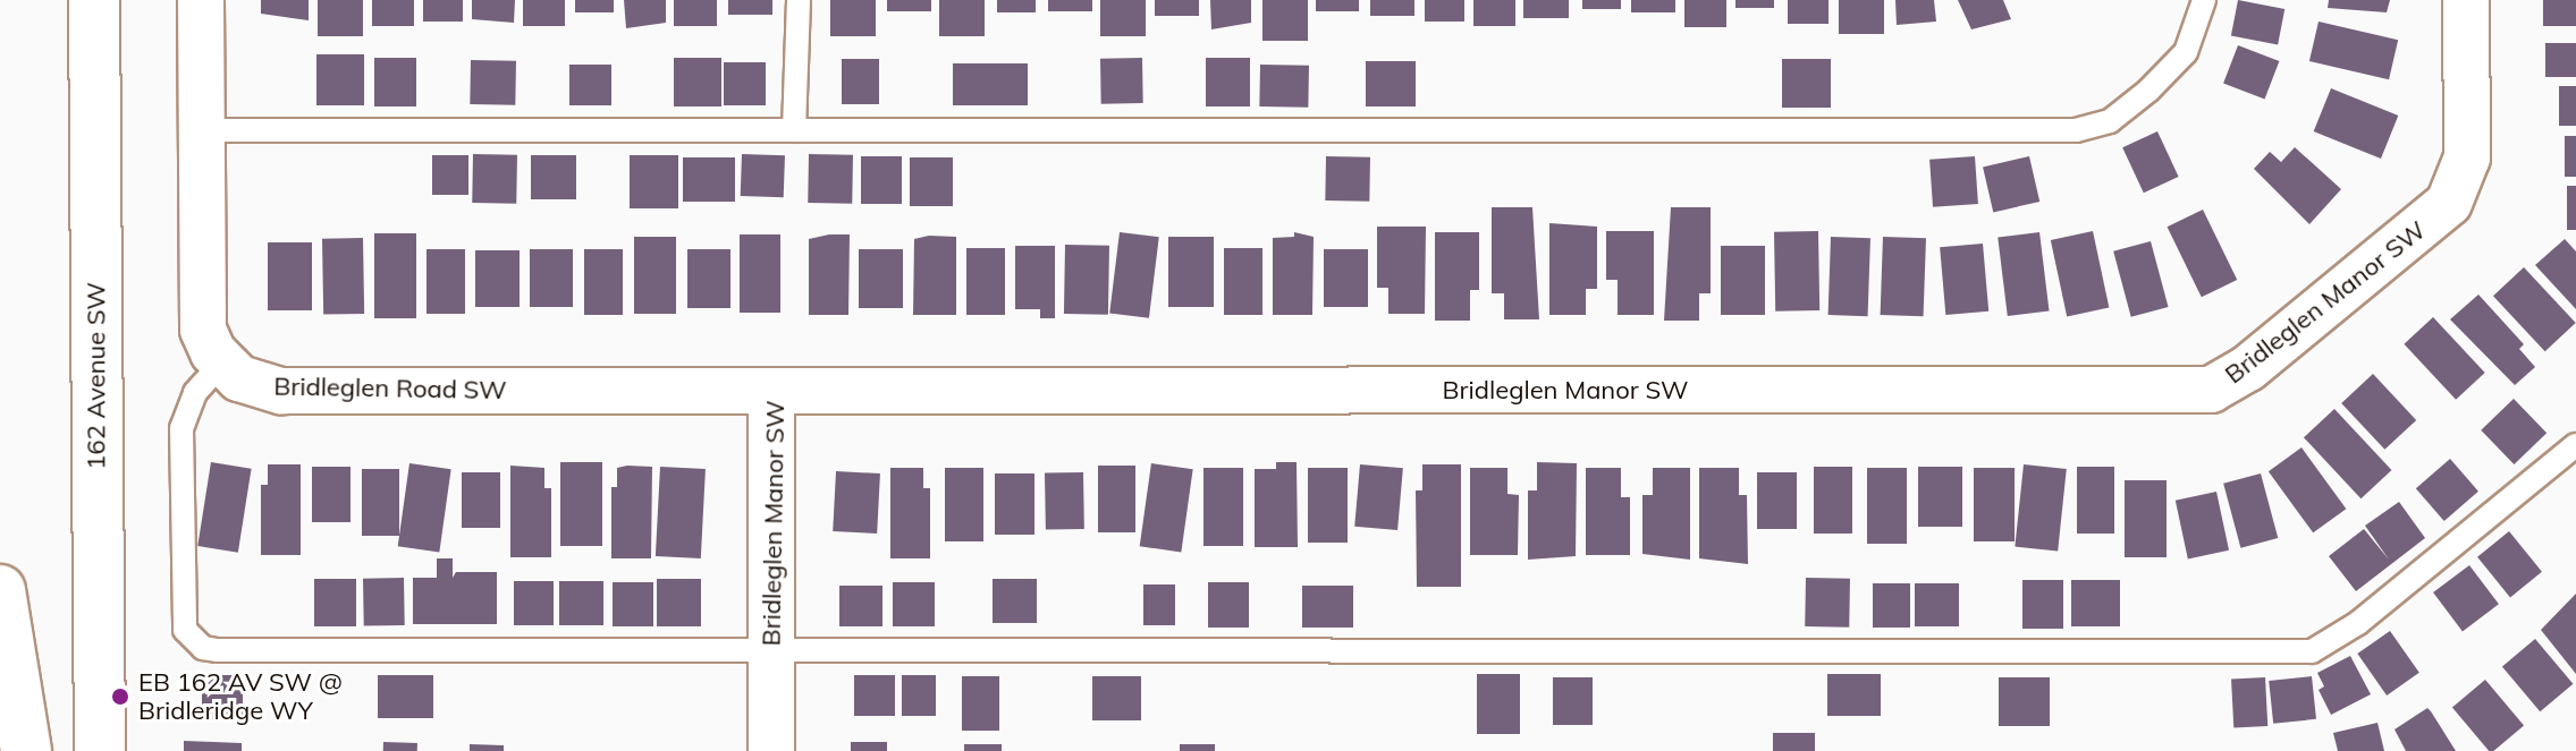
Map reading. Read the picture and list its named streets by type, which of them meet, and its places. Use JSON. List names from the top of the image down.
{
  "streets": {
    "main road": ["162 Avenue SW"],
    "street": ["Bridleglen Manor SW", "Bridleglen Road SW"]
  },
  "crossings": [
    ["Bridleglen Manor SW", "Bridleglen Road SW"]
  ],
  "places": ["EB 162 AV SW @ Bridleridge WY"]
}
